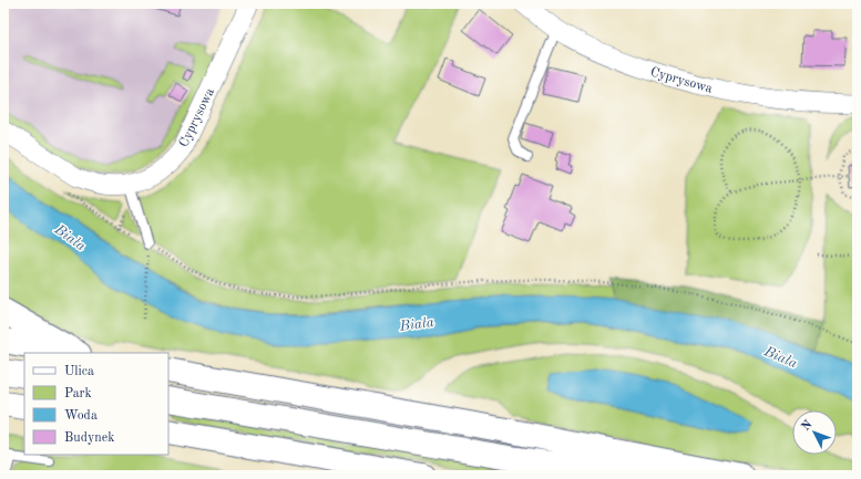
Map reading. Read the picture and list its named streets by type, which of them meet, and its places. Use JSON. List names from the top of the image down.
{
  "streets": {
    "street": ["Cyprysowa"]
  },
  "water": ["Biała"],
  "legend": [
    "Ulica",
    "Park",
    "Woda",
    "Budynek"
  ],
  "north": "top left"
}
